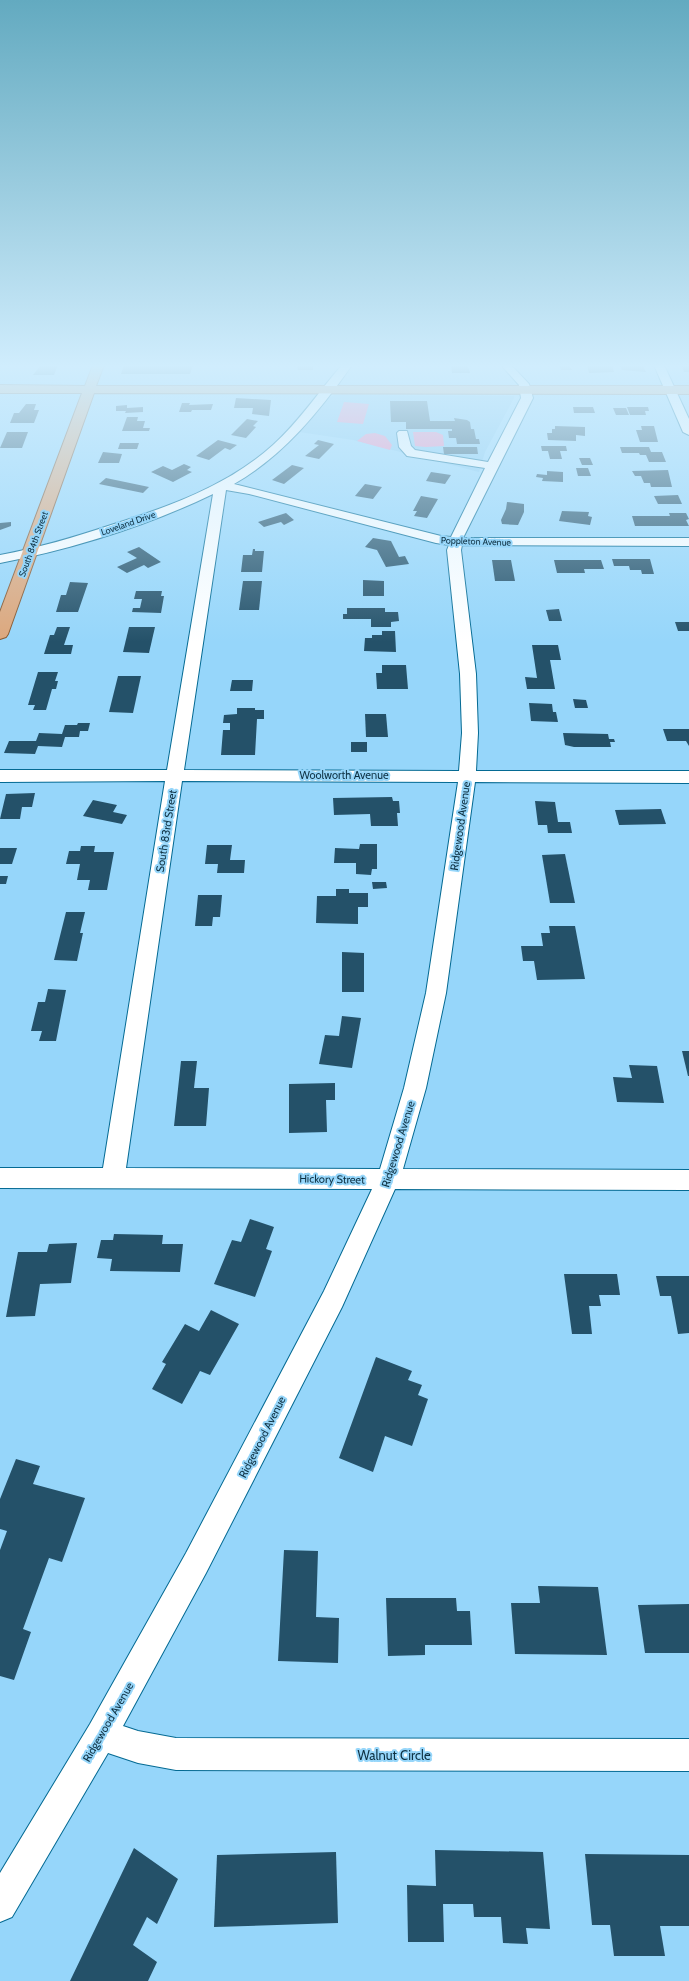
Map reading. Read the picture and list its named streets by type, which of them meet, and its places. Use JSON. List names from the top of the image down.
{
  "streets": {
    "main road": ["South 84th Street"],
    "street": [
      "Loveland Drive",
      "Poppleton Avenue",
      "Woolworth Avenue",
      "Ridgewood Avenue",
      "South 83rd Street",
      "Hickory Street",
      "Walnut Circle"
    ]
  },
  "crossings": [
    ["Loveland Drive", "Poppleton Avenue"],
    ["Loveland Drive", "South 84th Street"],
    ["Loveland Drive", "South 83rd Street"],
    ["Poppleton Avenue", "Ridgewood Avenue"],
    ["Poppleton Avenue", "South 83rd Street"],
    ["Woolworth Avenue", "Ridgewood Avenue"],
    ["Woolworth Avenue", "South 83rd Street"],
    ["Ridgewood Avenue", "Hickory Street"],
    ["Ridgewood Avenue", "Walnut Circle"],
    ["South 83rd Street", "Hickory Street"]
  ]
}
